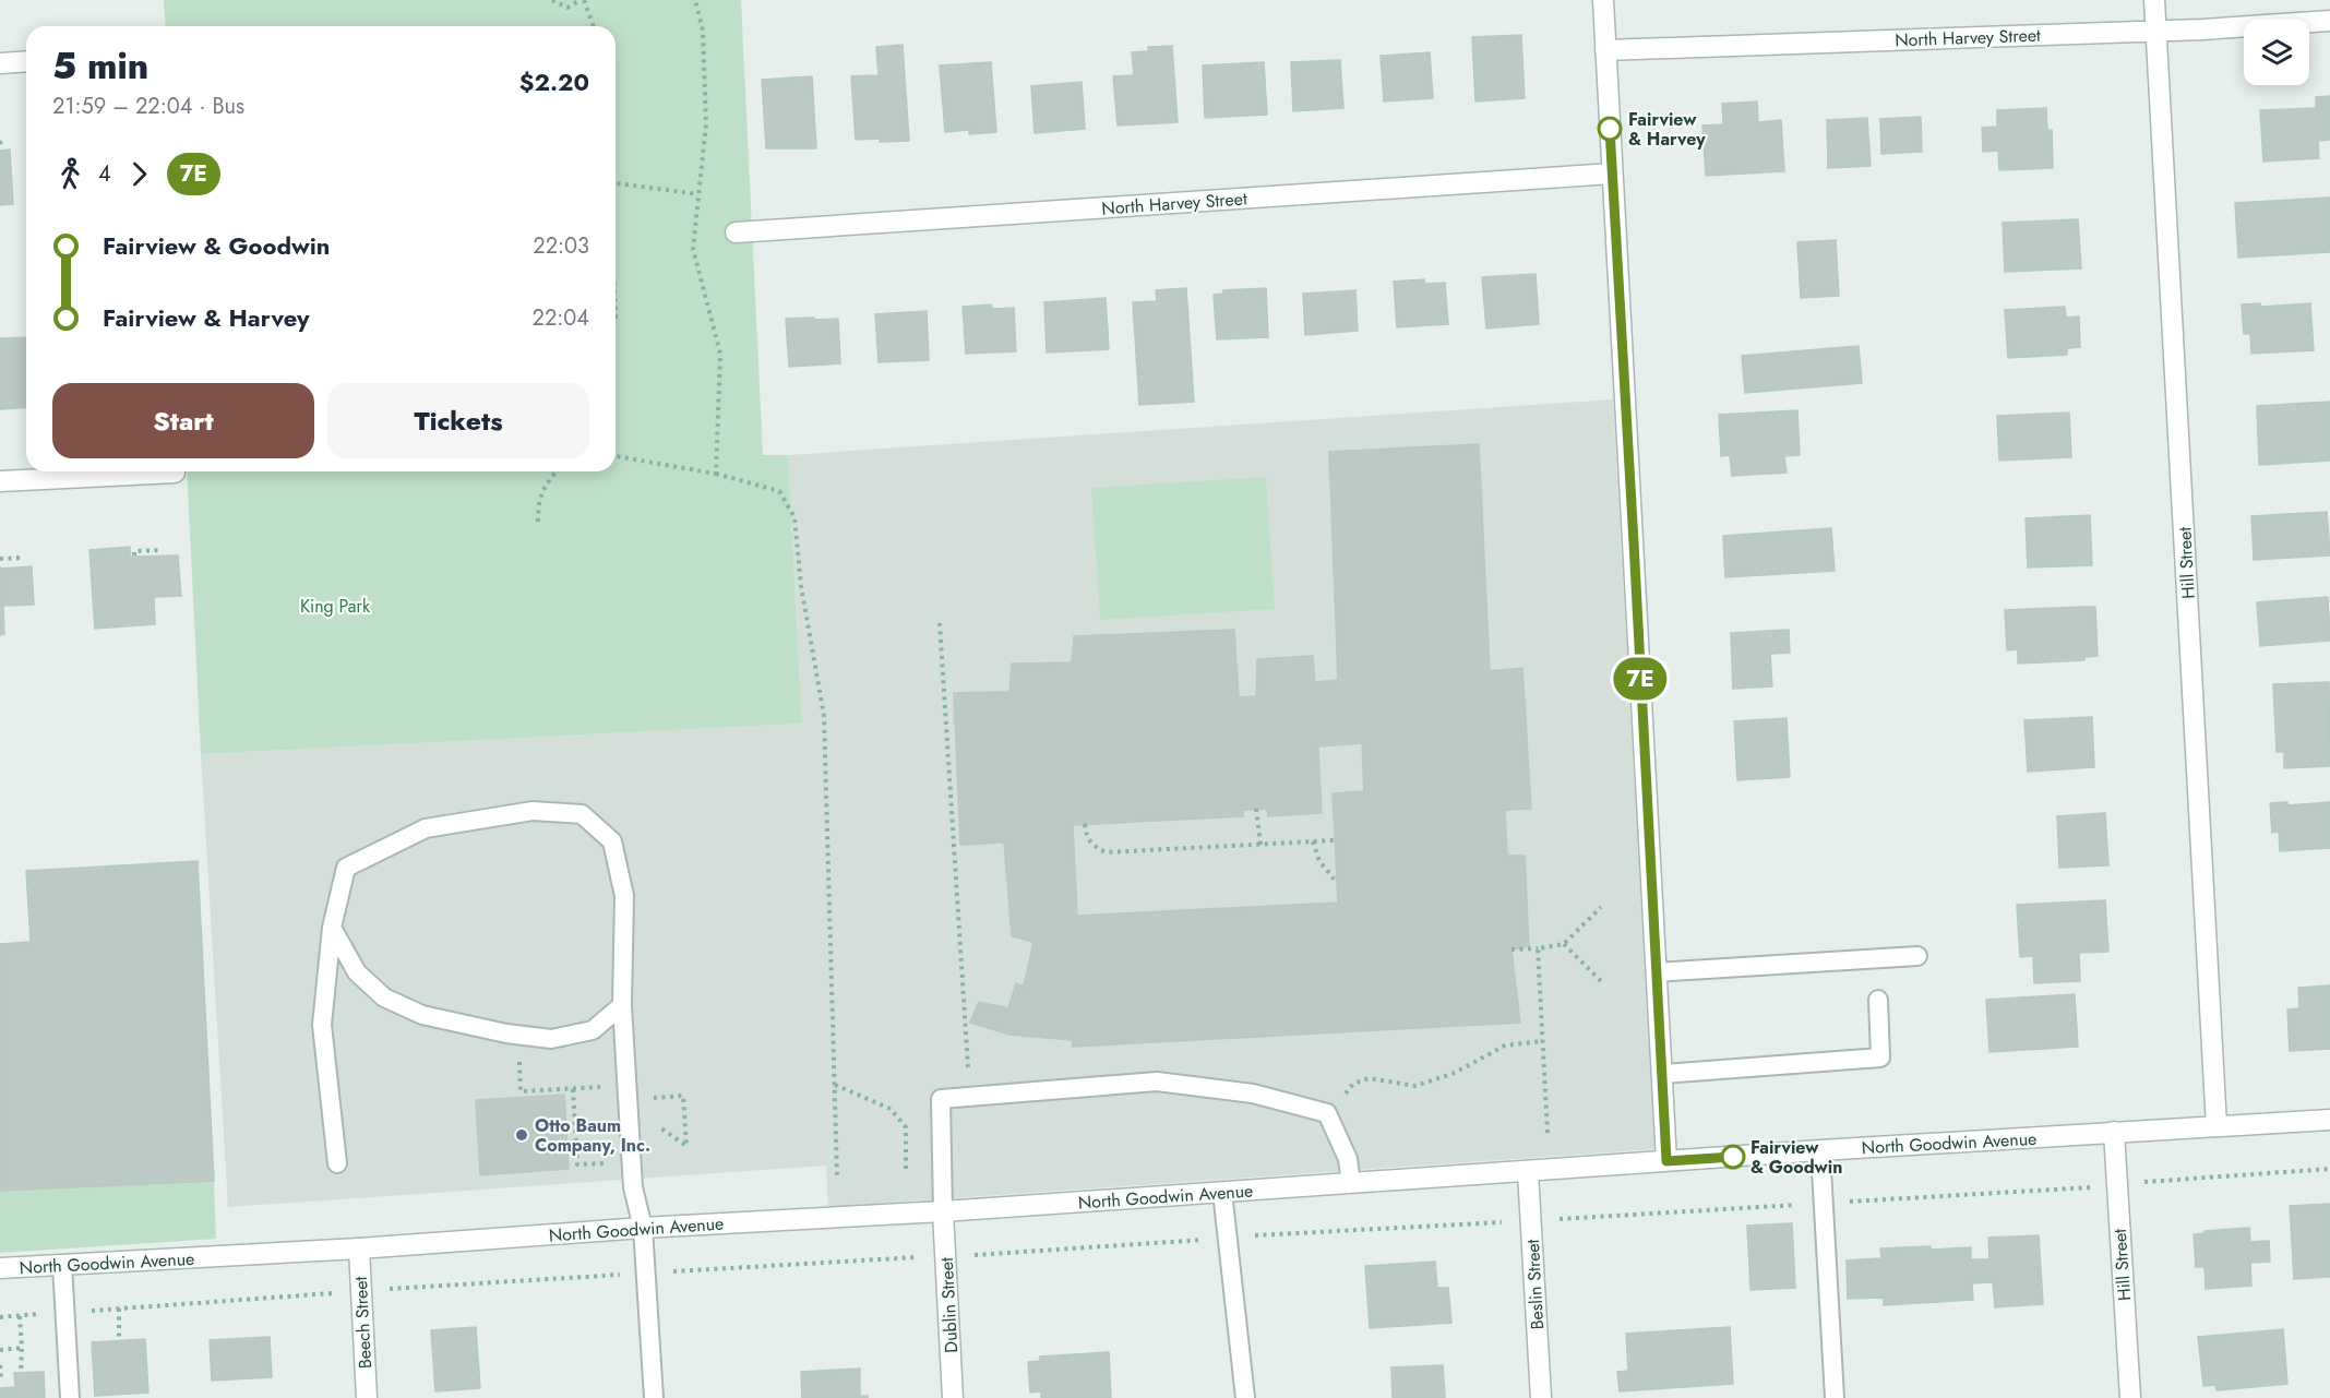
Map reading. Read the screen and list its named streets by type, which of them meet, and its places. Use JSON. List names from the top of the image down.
{
  "streets": {
    "street": [
      "North Harvey Street",
      "Hill Street",
      "North Goodwin Avenue",
      "Beslin Street",
      "Dublin Street",
      "Beech Street"
    ]
  },
  "crossings": [
    ["North Harvey Street", "Hill Street"],
    ["Hill Street", "North Goodwin Avenue"],
    ["North Goodwin Avenue", "Beslin Street"],
    ["North Goodwin Avenue", "Dublin Street"],
    ["North Goodwin Avenue", "Beech Street"]
  ],
  "parks": ["King Park"],
  "places": ["Fairview & Harvey", "Otto Baum Company, Inc.", "Fairview & Goodwin"],
  "lines": ["bus line 7E"],
  "page": {
    "on_map": "7E",
    "heading": ["5 min", "21:59 – 22:04 · Bus", "$2.20"],
    "legs": ["4", "7E"],
    "list": [
      {
        "name": "Fairview & Goodwin",
        "value": "22:03"
      },
      {
        "name": "Fairview & Harvey",
        "value": "22:04"
      }
    ],
    "buttons": ["Start", "Tickets"]
  }
}
